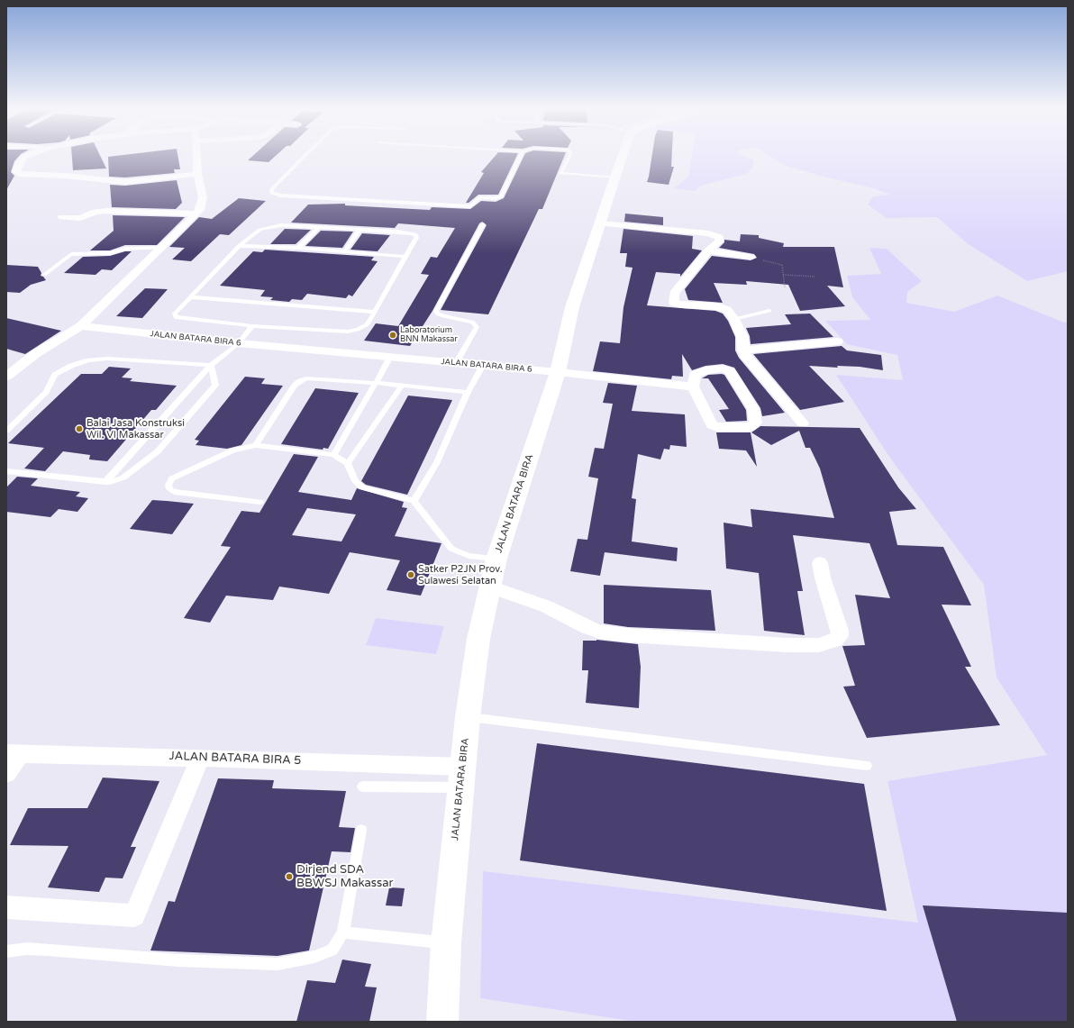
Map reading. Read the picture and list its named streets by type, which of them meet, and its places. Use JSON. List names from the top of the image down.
{
  "streets": {
    "street": ["JALAN BATARA BIRA 6", "JALAN BATARA BIRA", "JALAN BATARA BIRA 5"]
  },
  "crossings": [
    ["JALAN BATARA BIRA 6", "JALAN BATARA BIRA"],
    ["JALAN BATARA BIRA", "JALAN BATARA BIRA 5"]
  ],
  "places": [
    "Laboratorium BNN Makassar",
    "Balai Jasa Konstruksi Wil. VI Makassar",
    "Satker P2JN Prov. Sulawesi Selatan",
    "Dirjend SDA BBWSJ Makassar"
  ]
}
